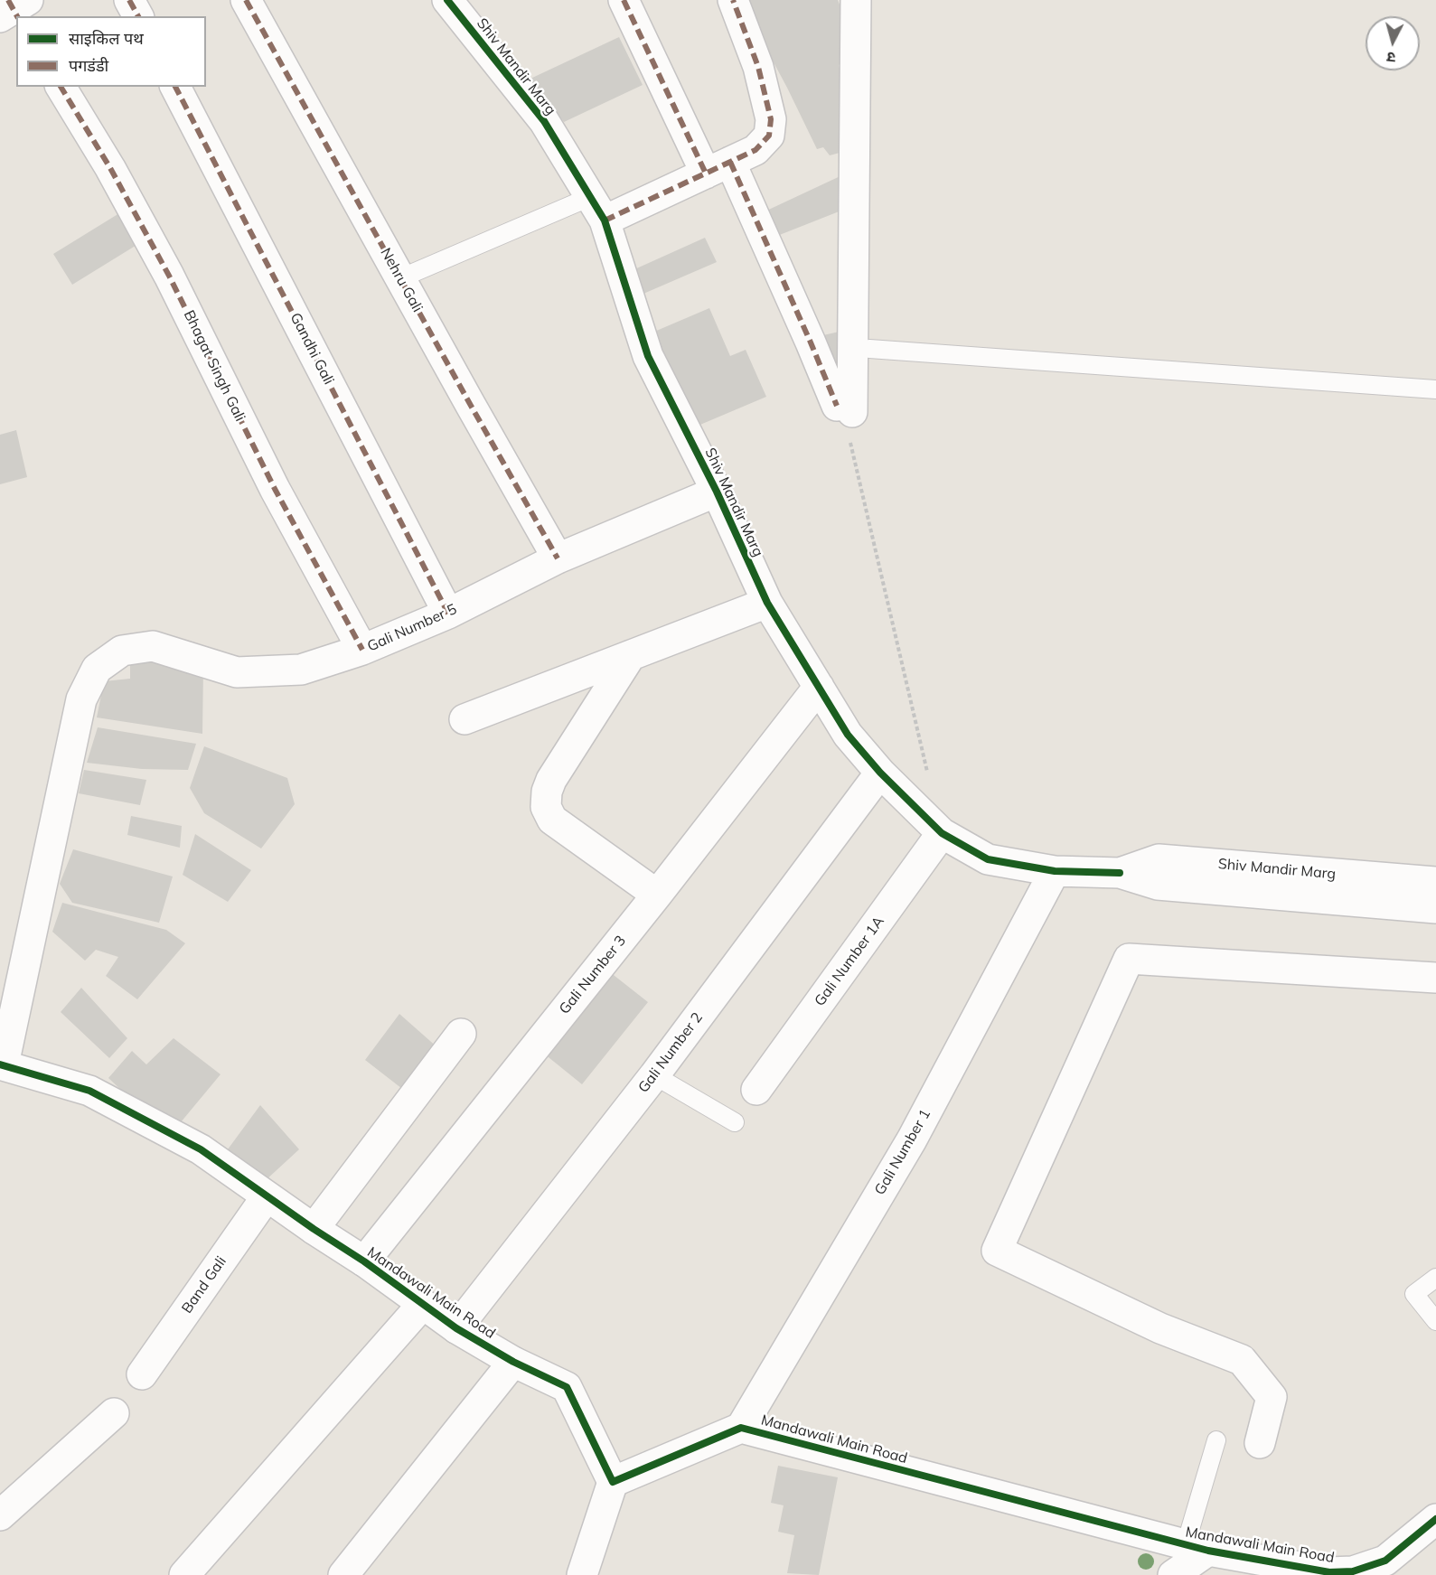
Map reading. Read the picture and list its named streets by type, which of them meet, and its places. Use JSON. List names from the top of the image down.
{
  "streets": {
    "street": [
      "Shiv Mandir Marg",
      "Nehru Gali",
      "Gandhi Gali",
      "Bhagat Singh Gali",
      "Gali Number 5",
      "Gali Number 1A",
      "Gali Number 3",
      "Gali Number 2",
      "Gali Number 1",
      "Band Gali",
      "Mandawali Main Road"
    ]
  },
  "crossings": [
    ["Shiv Mandir Marg", "Gali Number 5"],
    ["Shiv Mandir Marg", "Gali Number 1A"],
    ["Shiv Mandir Marg", "Gali Number 3"],
    ["Shiv Mandir Marg", "Gali Number 2"],
    ["Shiv Mandir Marg", "Gali Number 1"],
    ["Nehru Gali", "Gali Number 5"],
    ["Gandhi Gali", "Gali Number 5"],
    ["Bhagat Singh Gali", "Gali Number 5"],
    ["Gali Number 5", "Mandawali Main Road"],
    ["Gali Number 3", "Mandawali Main Road"],
    ["Gali Number 2", "Mandawali Main Road"],
    ["Gali Number 1", "Mandawali Main Road"],
    ["Band Gali", "Mandawali Main Road"]
  ],
  "legend": ["साइकिल पथ", "पगडंडी"],
  "north": "bottom"
}
